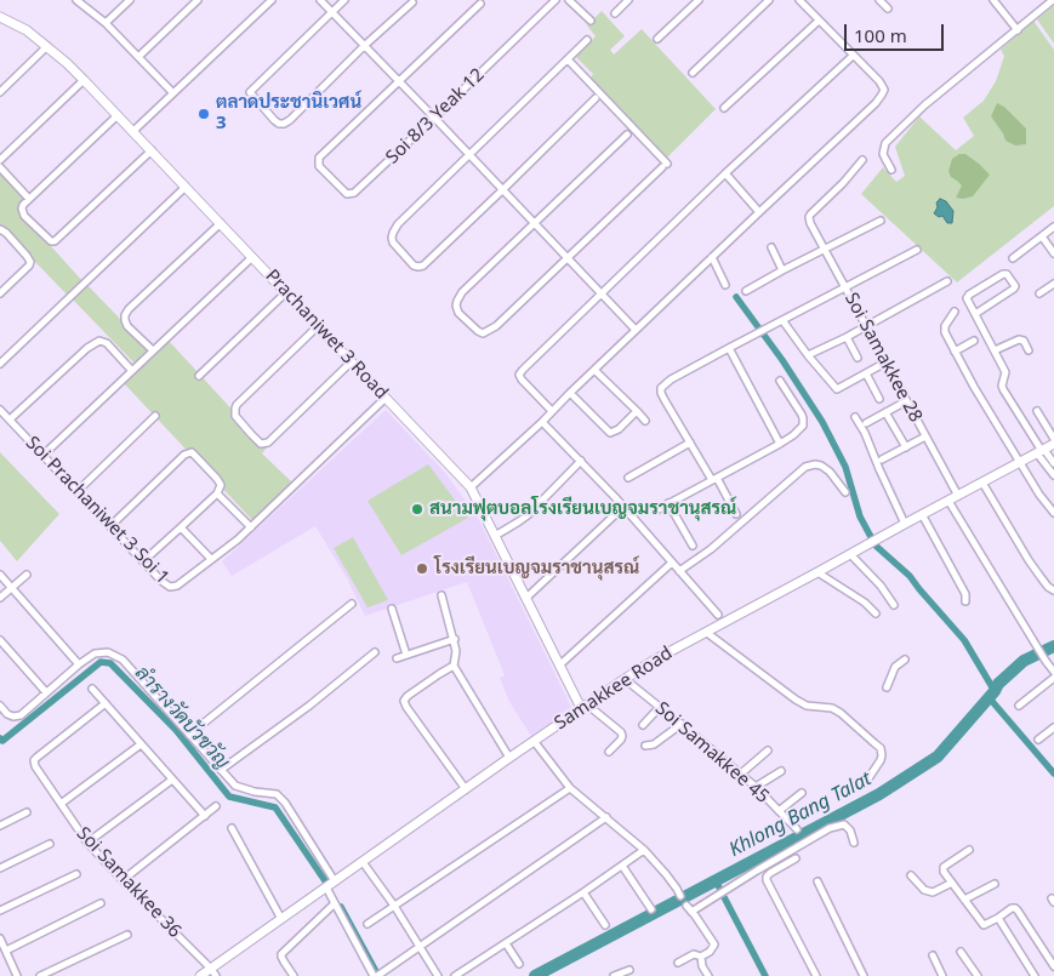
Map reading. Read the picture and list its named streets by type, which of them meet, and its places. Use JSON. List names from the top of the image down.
{
  "streets": {
    "main road": ["Prachaniwet 3 Road", "Samakkee Road"],
    "street": [
      "Soi 8/3 Yeak 12",
      "Soi Samakkee 28",
      "Soi Prachaniwet 3 Soi 1",
      "Soi Samakkee 45",
      "Soi Samakkee 36"
    ]
  },
  "crossings": [
    ["Prachaniwet 3 Road", "Soi Prachaniwet 3 Soi 1"],
    ["Prachaniwet 3 Road", "Samakkee Road"],
    ["Soi Samakkee 28", "Samakkee Road"],
    ["Samakkee Road", "Soi Samakkee 45"],
    ["Samakkee Road", "Soi Samakkee 36"]
  ],
  "water": ["ลำรางวัดบัวขวัญ", "Khlong Bang Talat"],
  "places": ["ตลาดประชานิเวศน์ 3", "สนามฟุตบอลโรงเรียนเบญจมราชานุสรณ์", "โรงเรียนเบญจมราชานุสรณ์"],
  "scale_bar": "100 m"
}
